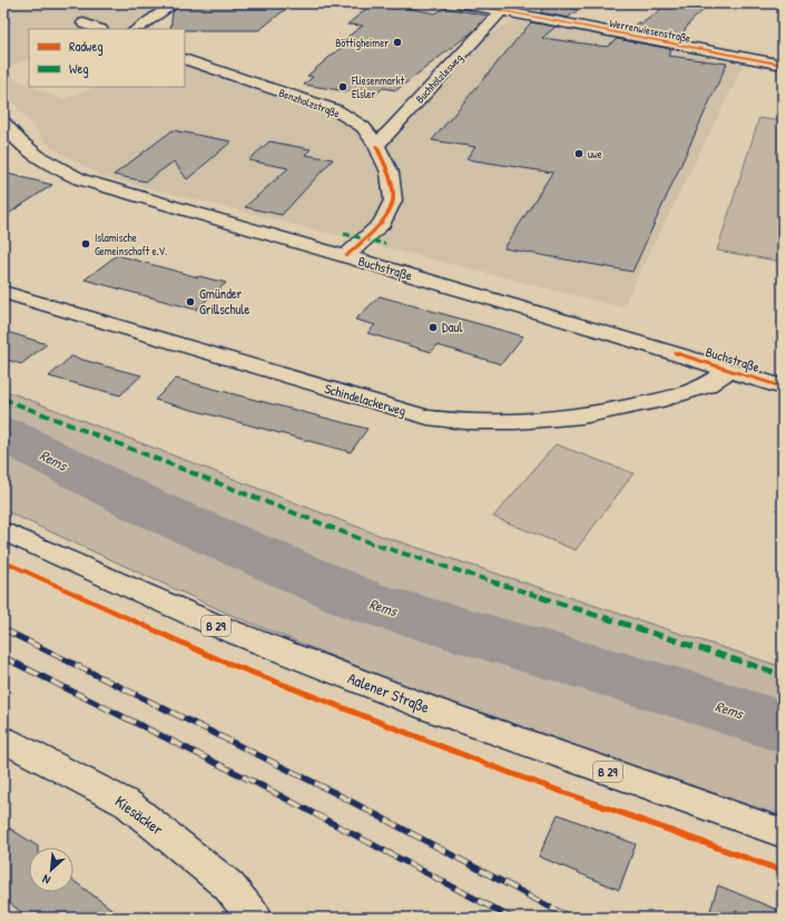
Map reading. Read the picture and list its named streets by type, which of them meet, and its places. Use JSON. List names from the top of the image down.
{
  "streets": {
    "street": [
      "Werrenwiesenstraße",
      "Buchhölzlesweg",
      "Benzholzstraße",
      "Buchstraße",
      "Schindelackerweg",
      "B 29",
      "Aalener Straße",
      "Kiesäcker"
    ]
  },
  "crossings": [
    ["Werrenwiesenstraße", "Buchhölzlesweg"],
    ["Buchhölzlesweg", "Benzholzstraße"],
    ["Benzholzstraße", "Buchstraße"],
    ["Buchstraße", "Schindelackerweg"]
  ],
  "water": ["Rems"],
  "places": [
    "Böttigheimer",
    "Fliesenmarkt Elsler",
    "uwe",
    "Islamische Gemeinschaft e.V.",
    "Gmünder Grillschule",
    "Daul"
  ],
  "legend": ["Radweg", "Weg"],
  "north": "bottom left"
}
